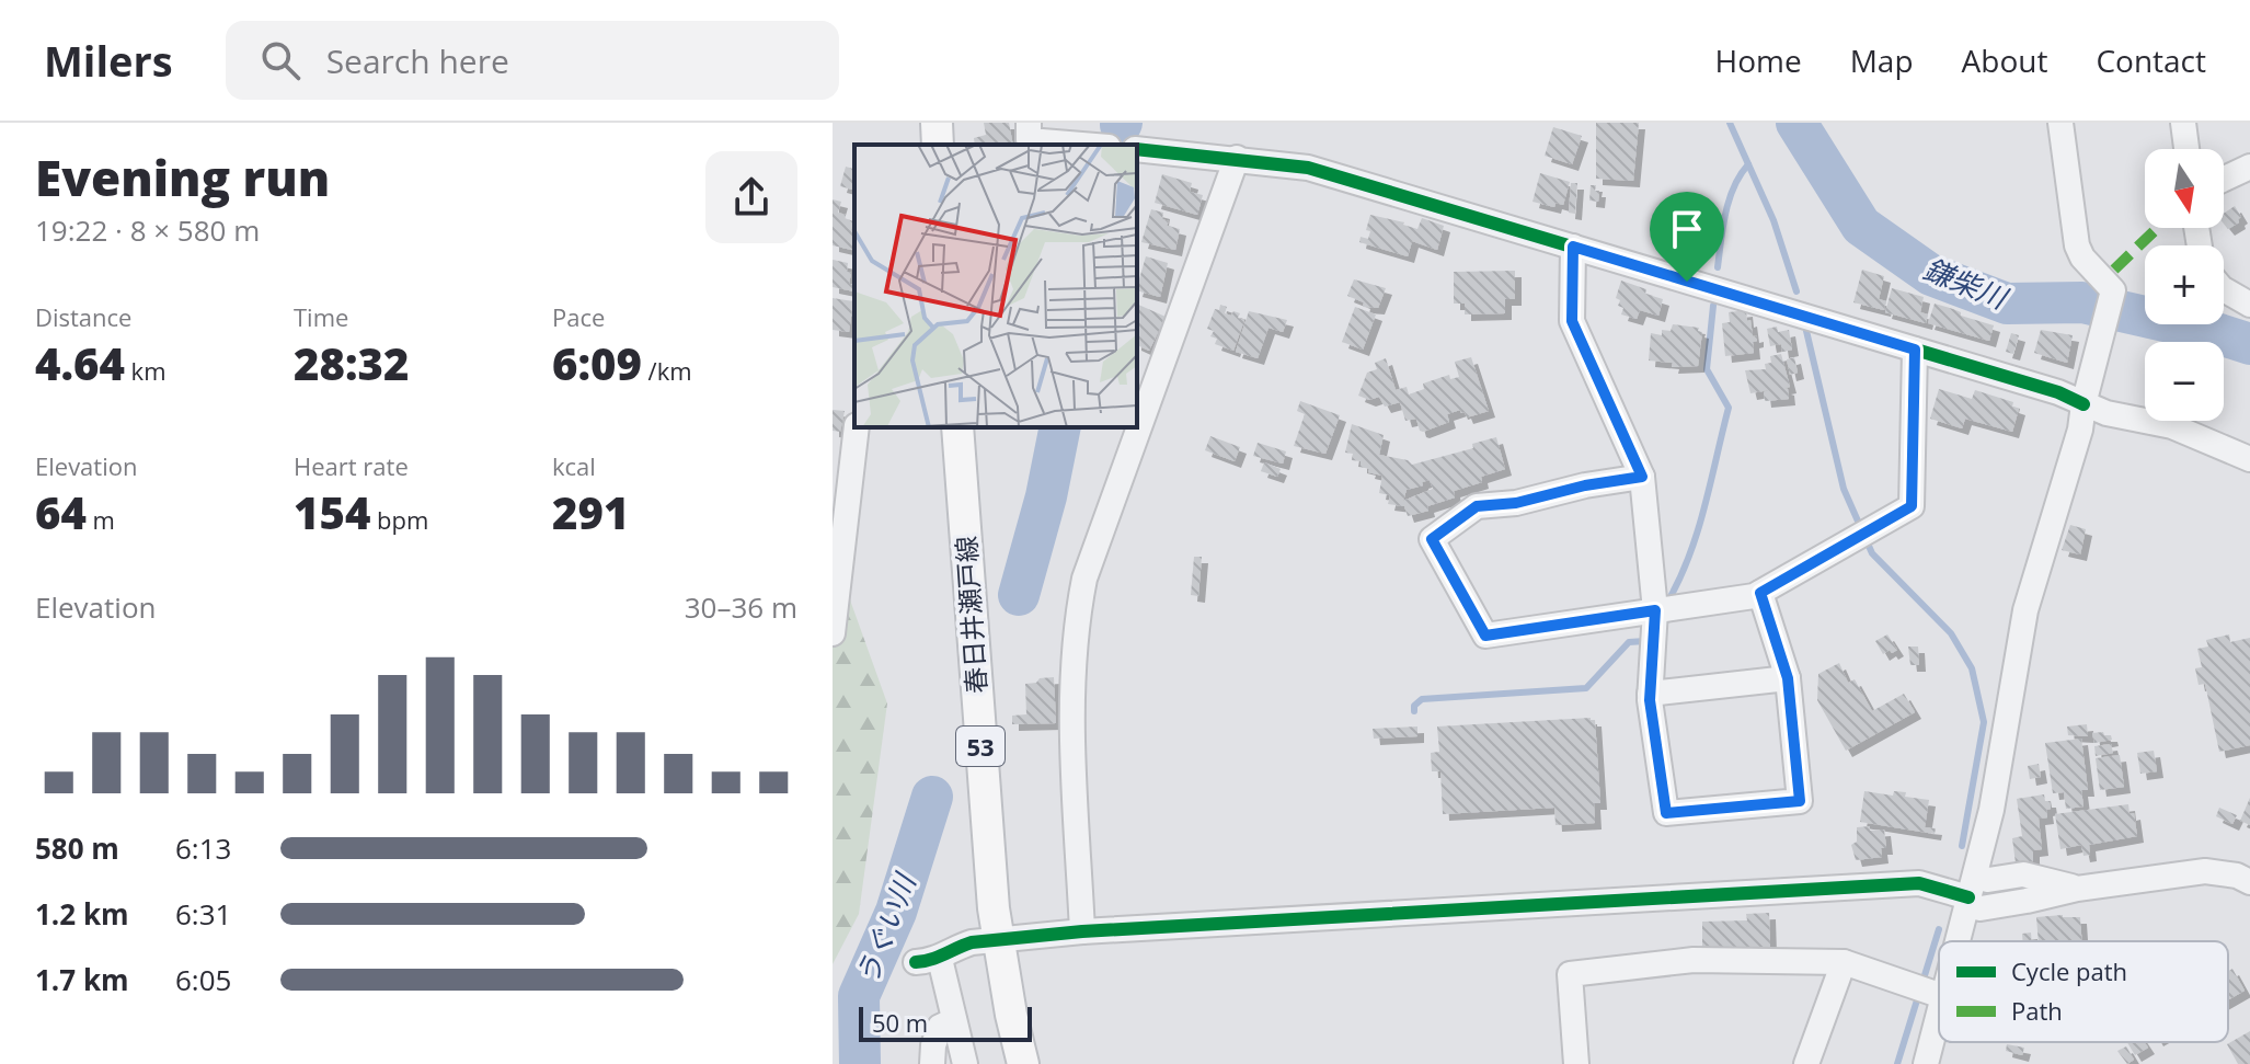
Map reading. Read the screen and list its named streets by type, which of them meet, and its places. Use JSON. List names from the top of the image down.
{
  "streets": {
    "main road": ["春日井瀬戸線", "53"]
  },
  "water": ["鎌柴川", "うぐい川"],
  "legend": ["Cycle path", "Path"],
  "scale_bar": "50 m",
  "north": "bottom",
  "page": {
    "header": "Milers",
    "search": "Search here",
    "nav": [
      "Home",
      "Map",
      "About",
      "Contact"
    ],
    "heading": ["Evening run", "19:22 · 8 × 580 m"],
    "map_buttons": ["+", "−"],
    "stats": [
      ["Distance", "4.64 km"],
      ["Time", "28:32"],
      ["Pace", "6:09 /km"],
      ["Elevation", "64 m"],
      ["Heart rate", "154 bpm"],
      ["kcal", "291"]
    ],
    "chart": ["Elevation", "30–36 m"],
    "list": [
      {
        "name": "580 m",
        "note": "6:13"
      },
      {
        "name": "1.2 km",
        "note": "6:31"
      },
      {
        "name": "1.7 km",
        "note": "6:05"
      }
    ],
    "scale": "50 m"
  }
}
